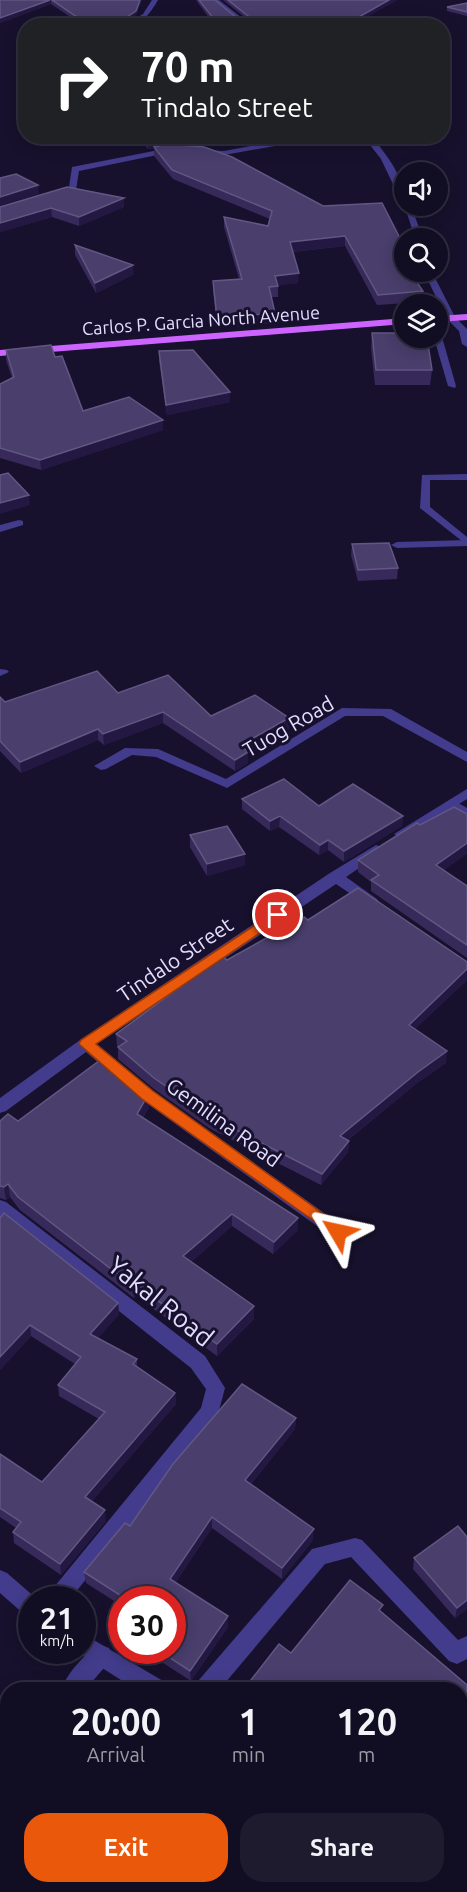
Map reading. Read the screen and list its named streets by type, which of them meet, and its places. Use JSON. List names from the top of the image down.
{
  "streets": {
    "main road": ["Carlos P. Garcia North Avenue"],
    "street": [
      "Tuog Road",
      "Tindalo Street",
      "Gemilina Road",
      "Yakal Road"
    ]
  },
  "crossings": [
    ["Tindalo Street", "Gemilina Road"]
  ],
  "page": {
    "turn": ["70 m", "Tindalo Street"],
    "speed": "21 km/h",
    "limit": "30",
    "eta": [
      "20:00",
      "Arrival",
      "1",
      "min",
      "120",
      "m"
    ],
    "buttons": ["Exit", "Share"]
  }
}
